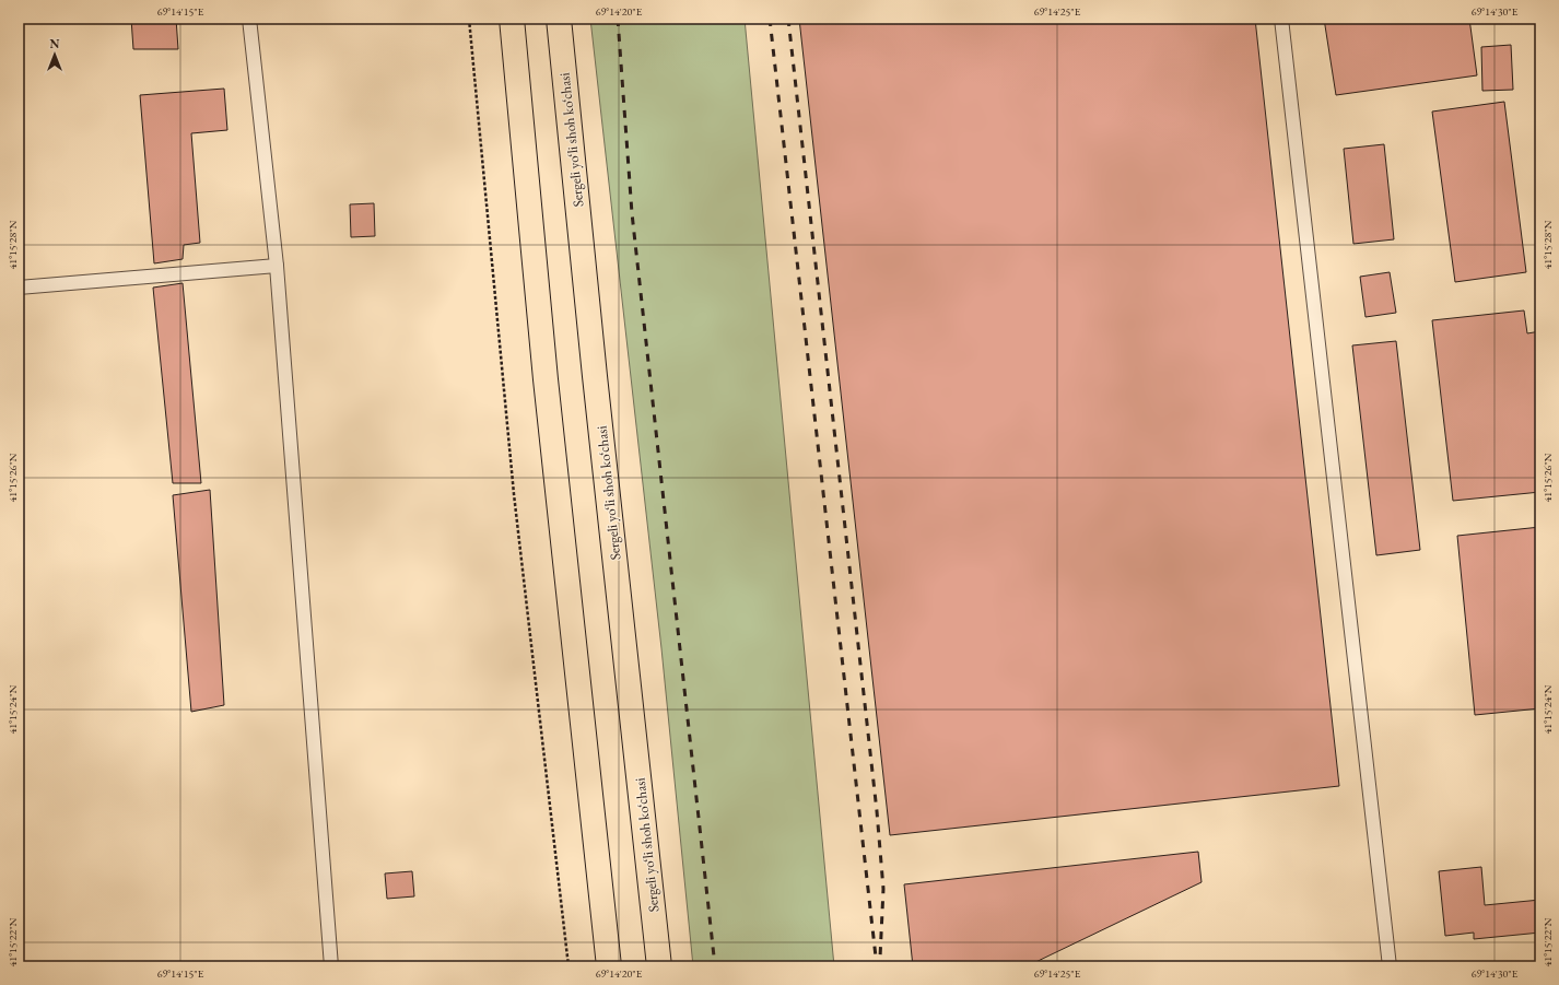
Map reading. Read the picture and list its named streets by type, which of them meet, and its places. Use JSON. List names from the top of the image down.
{
  "streets": {
    "main road": ["Sergeli yo‘li shoh ko‘chasi"]
  },
  "north": "top",
  "coordinates": [
    "69°14'15\"E",
    "69°14'20\"E",
    "69°14'25\"E",
    "69°14'30\"E",
    "41°15'28\"N",
    "41°15'26\"N",
    "41°15'24\"N",
    "41°15'22\"N"
  ]
}
